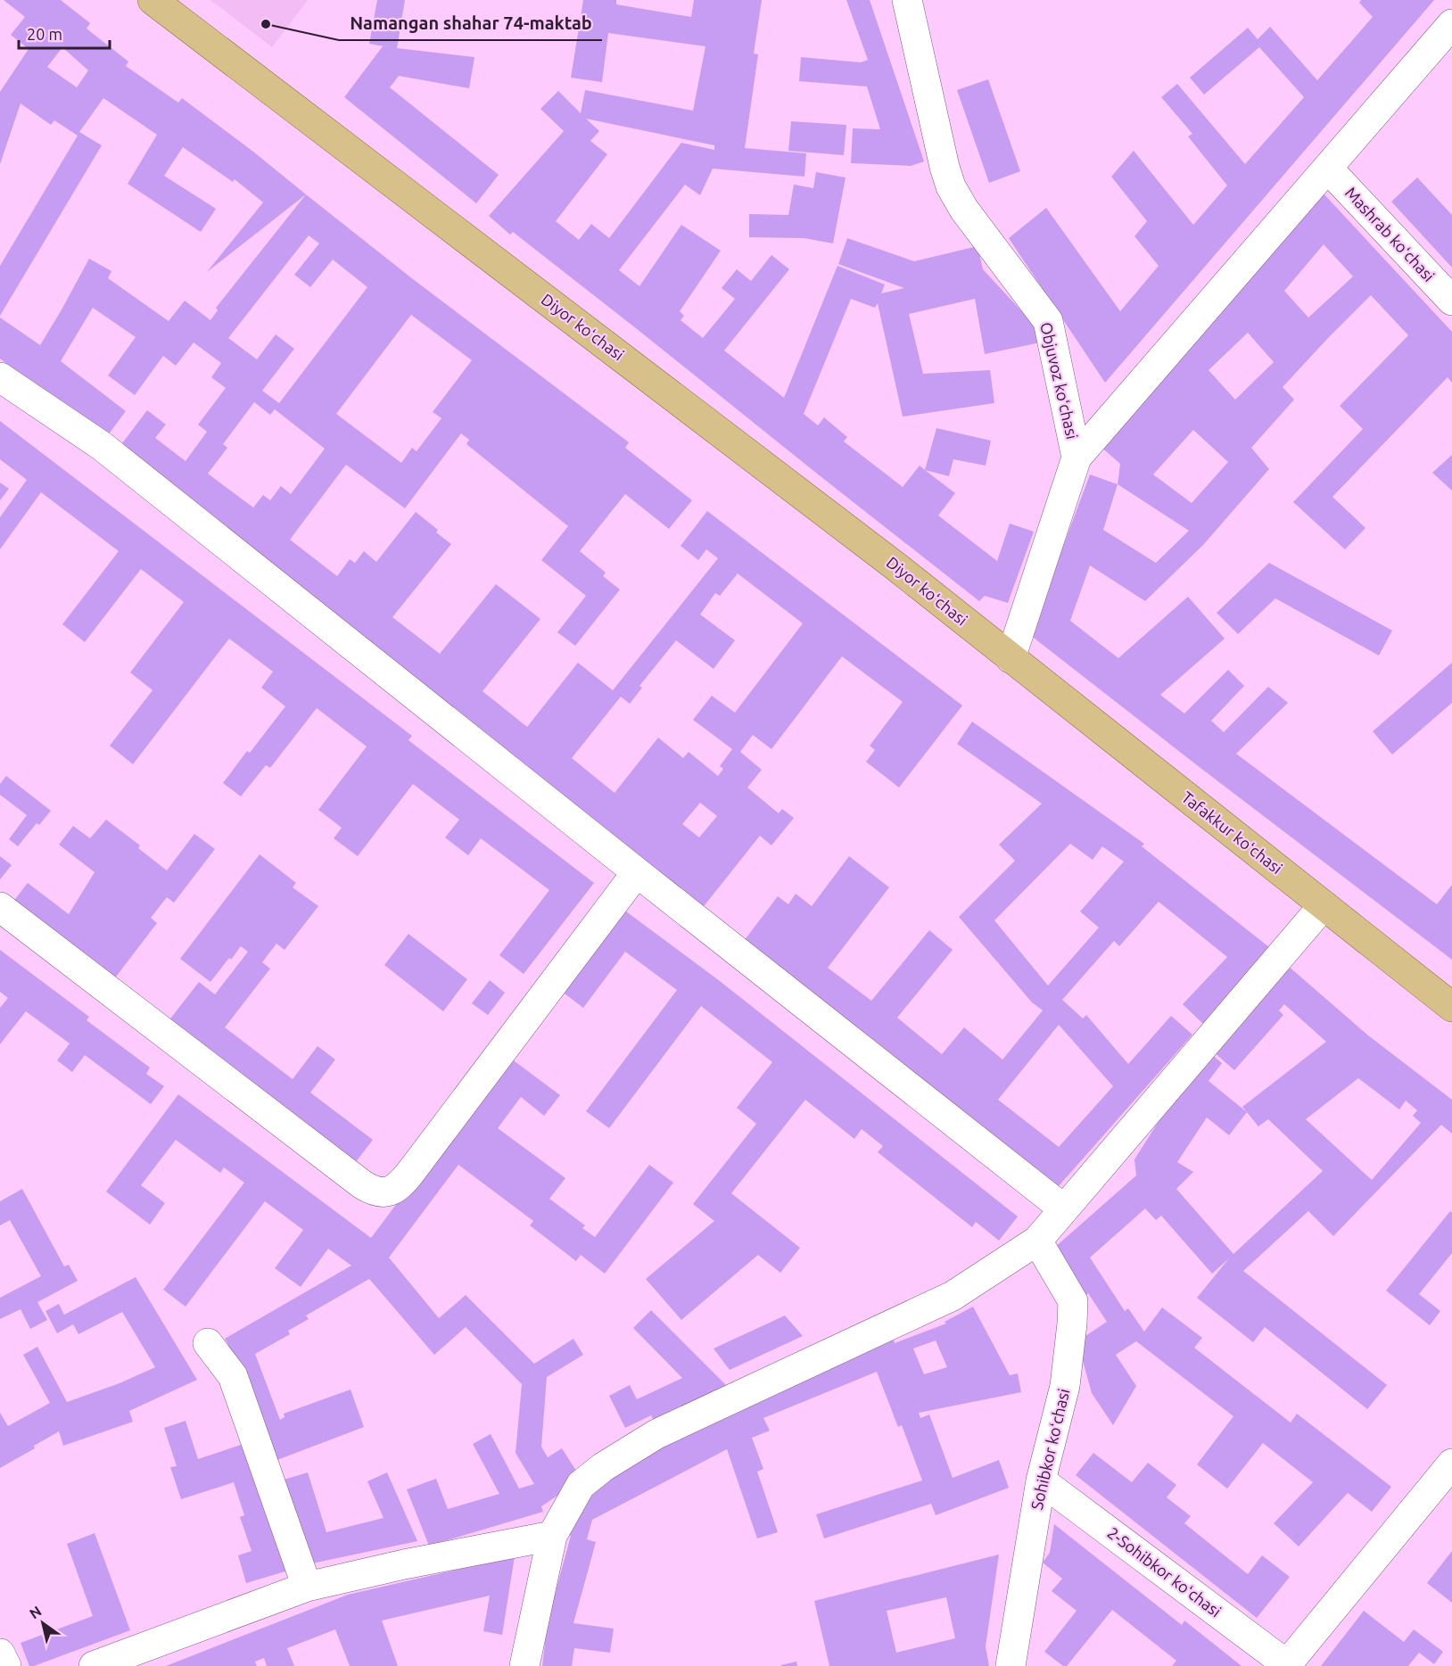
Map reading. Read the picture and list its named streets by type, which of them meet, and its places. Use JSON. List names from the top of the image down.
{
  "streets": {
    "main road": ["Diyor koʻchasi", "Tafakkur koʻchasi"],
    "street": [
      "Mashrab koʻchasi",
      "Objuvoz koʻchasi",
      "Sohibkor koʻchasi",
      "2-Sohibkor koʻchasi"
    ]
  },
  "crossings": [
    ["Diyor koʻchasi", "Objuvoz koʻchasi"],
    ["Diyor koʻchasi", "Tafakkur koʻchasi"],
    ["Objuvoz koʻchasi", "Tafakkur koʻchasi"],
    ["Sohibkor koʻchasi", "2-Sohibkor koʻchasi"]
  ],
  "places": ["Namangan shahar 74-maktab"],
  "scale_bar": "20 m",
  "north": "top left"
}
